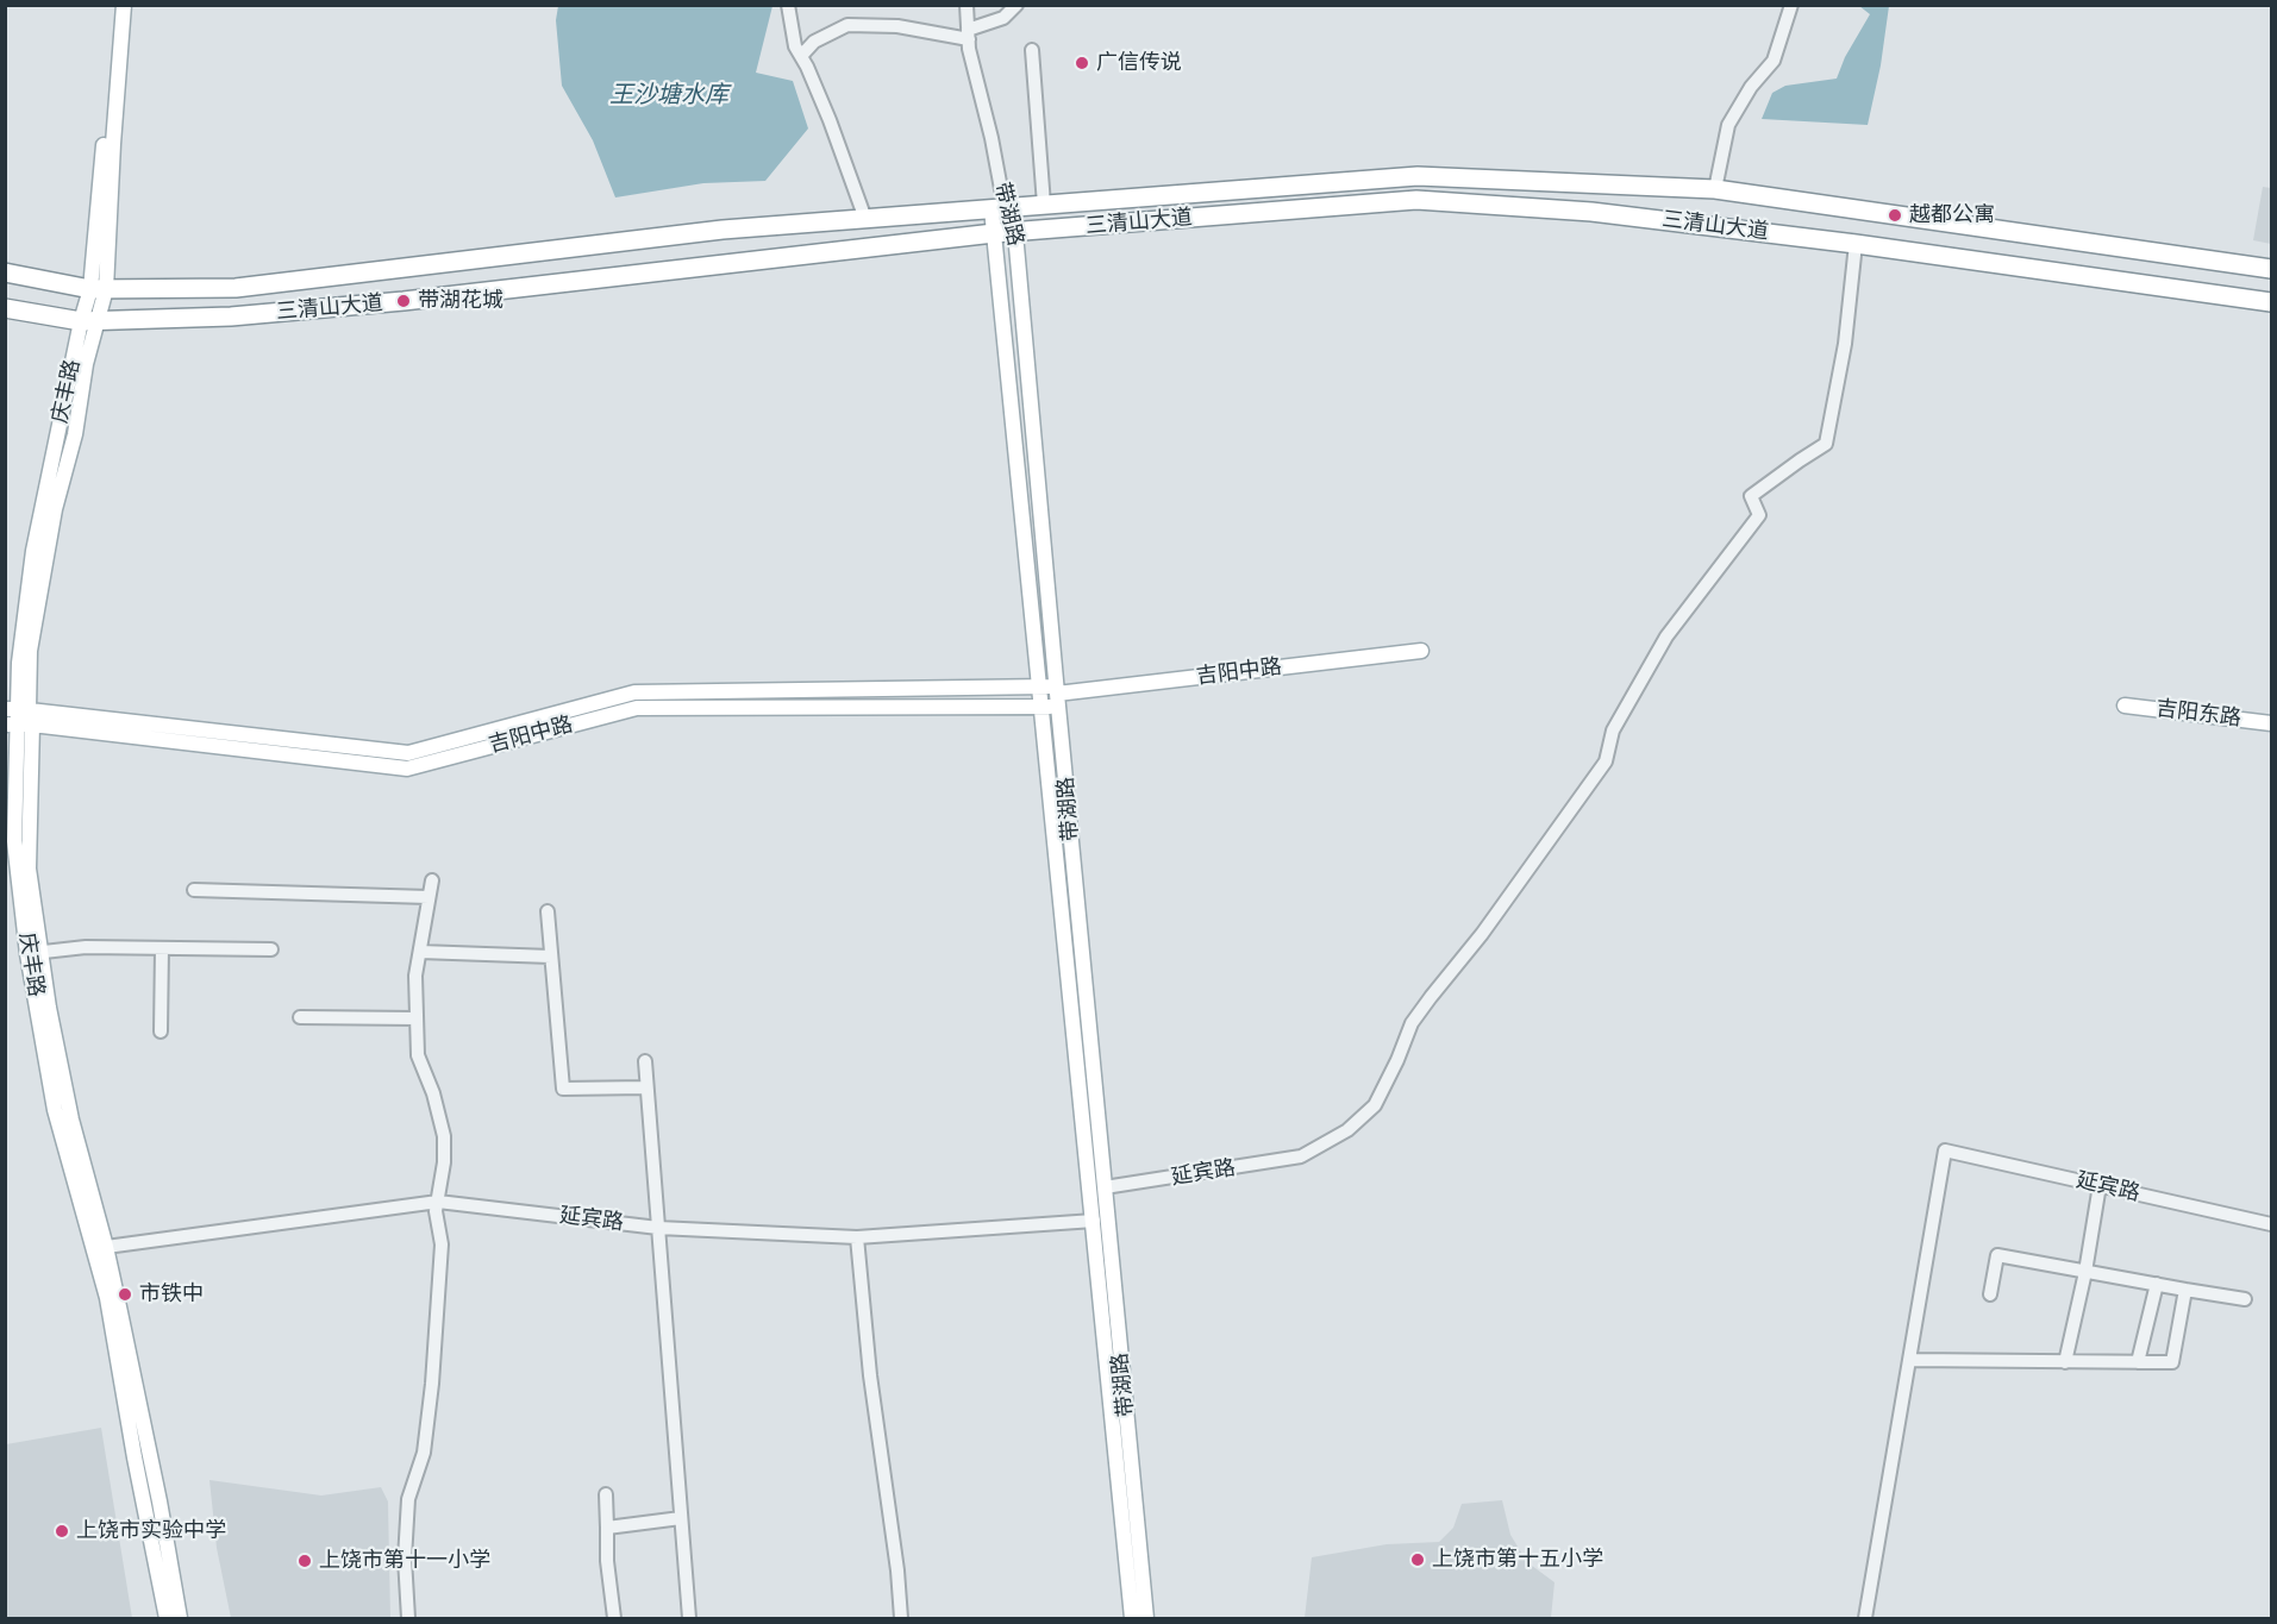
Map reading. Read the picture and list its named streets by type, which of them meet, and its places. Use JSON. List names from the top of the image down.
{
  "streets": {
    "highway": ["三清山大道"],
    "main road": [
      "带湖路",
      "庆丰路",
      "吉阳中路",
      "吉阳东路"
    ],
    "street": ["延宾路"]
  },
  "crossings": [
    ["带湖路", "三清山大道"],
    ["带湖路", "吉阳中路"],
    ["带湖路", "延宾路"],
    ["三清山大道", "庆丰路"],
    ["三清山大道", "延宾路"],
    ["庆丰路", "吉阳中路"],
    ["庆丰路", "延宾路"]
  ],
  "water": ["王沙塘水库"],
  "places": [
    "广信传说",
    "越都公寓",
    "带湖花城",
    "市铁中",
    "上饶市实验中学",
    "上饶市第十五小学",
    "上饶市第十一小学"
  ]
}
